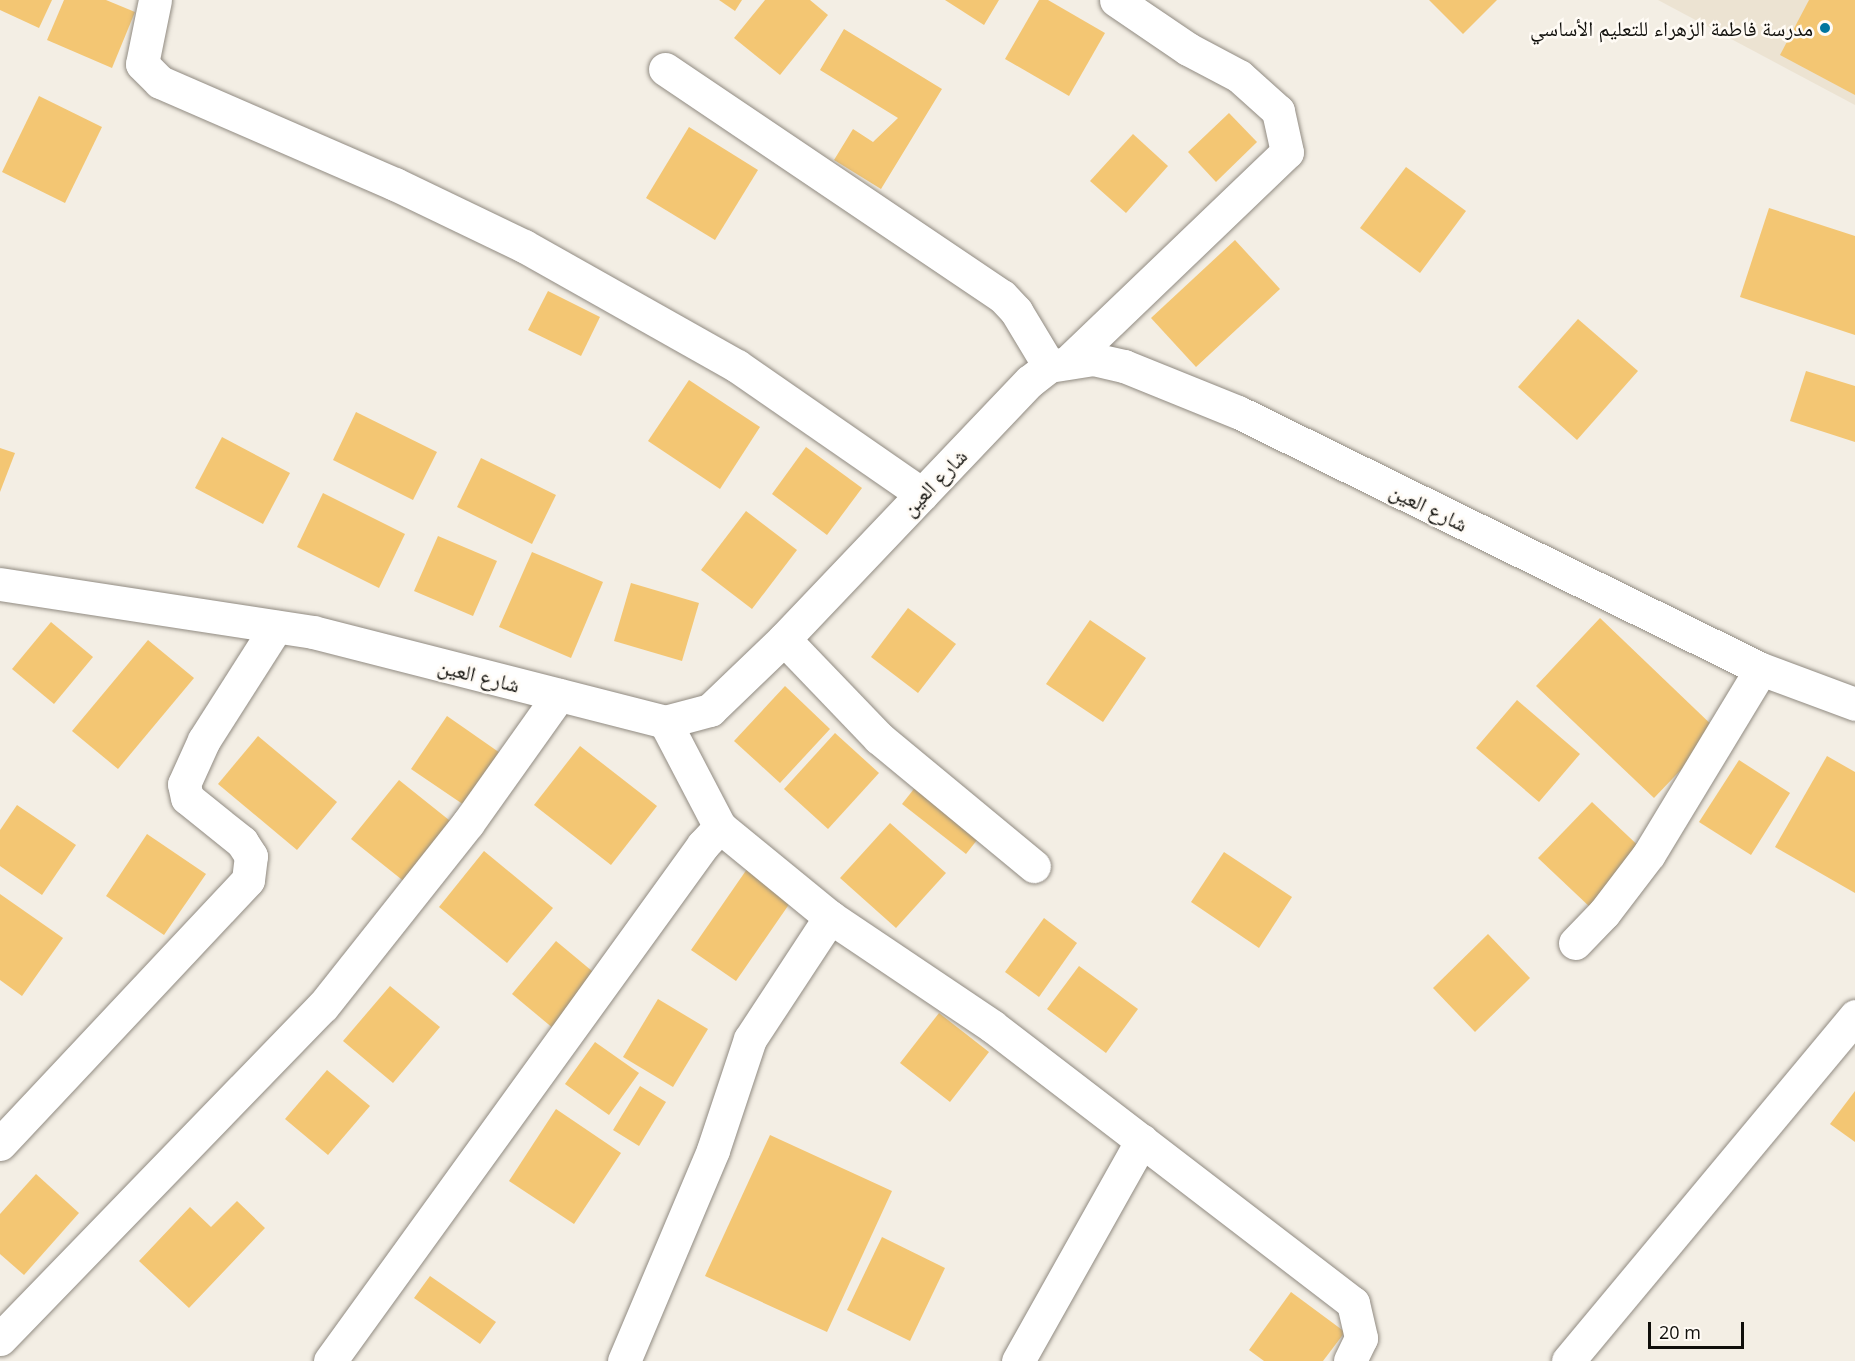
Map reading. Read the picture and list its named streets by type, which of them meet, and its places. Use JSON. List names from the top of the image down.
{
  "streets": {
    "street": ["شارع العين"]
  },
  "places": ["مدرسة فاطمة الزهراء للتعليم الأساسي"],
  "scale_bar": "20 m"
}
